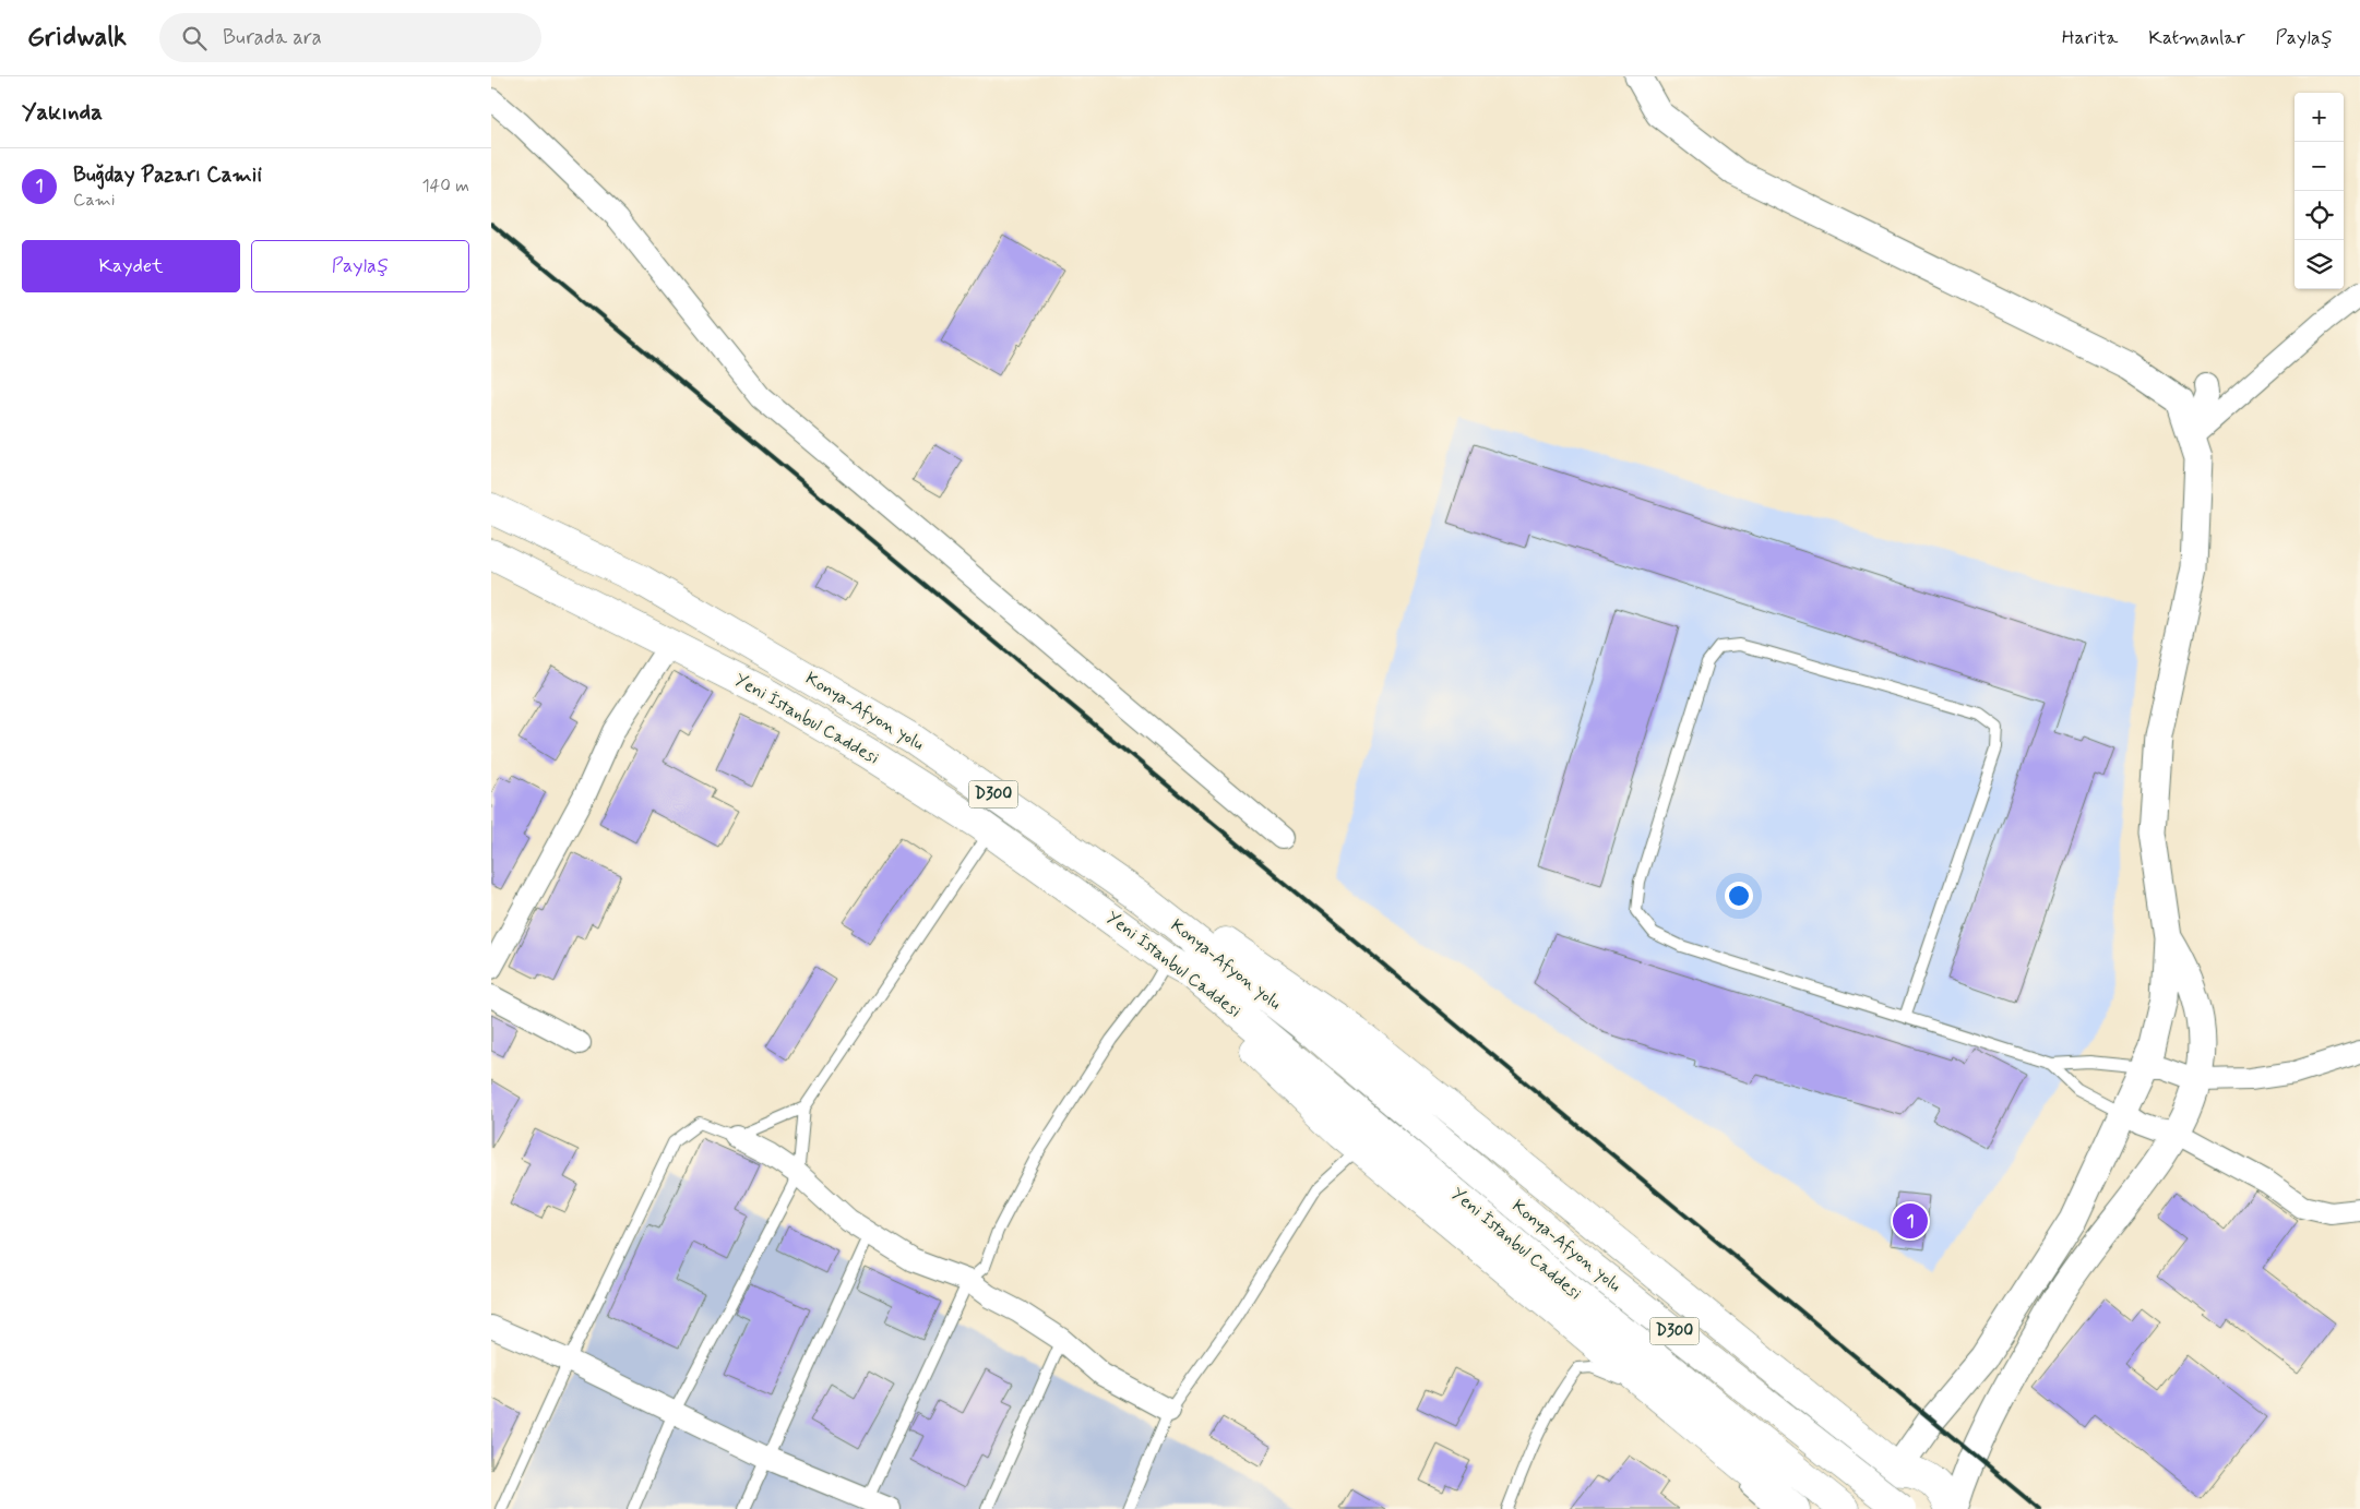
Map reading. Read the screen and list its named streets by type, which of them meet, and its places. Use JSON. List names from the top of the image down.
{
  "streets": {
    "highway": ["Konya-Afyon yolu", "Yeni İstanbul Caddesi", "D300"]
  },
  "page": {
    "header": "Gridwalk",
    "search": "Burada ara",
    "nav": ["Harita", "Katmanlar", "Paylaş"],
    "heading": "Yakında",
    "map_buttons": ["+", "−"],
    "list": [
      {
        "mark": "1",
        "name": "Buğday Pazarı Camii",
        "note": "Cami",
        "value": "140 m"
      }
    ],
    "buttons": ["Kaydet", "Paylaş"],
    "pins": "1"
  }
}
